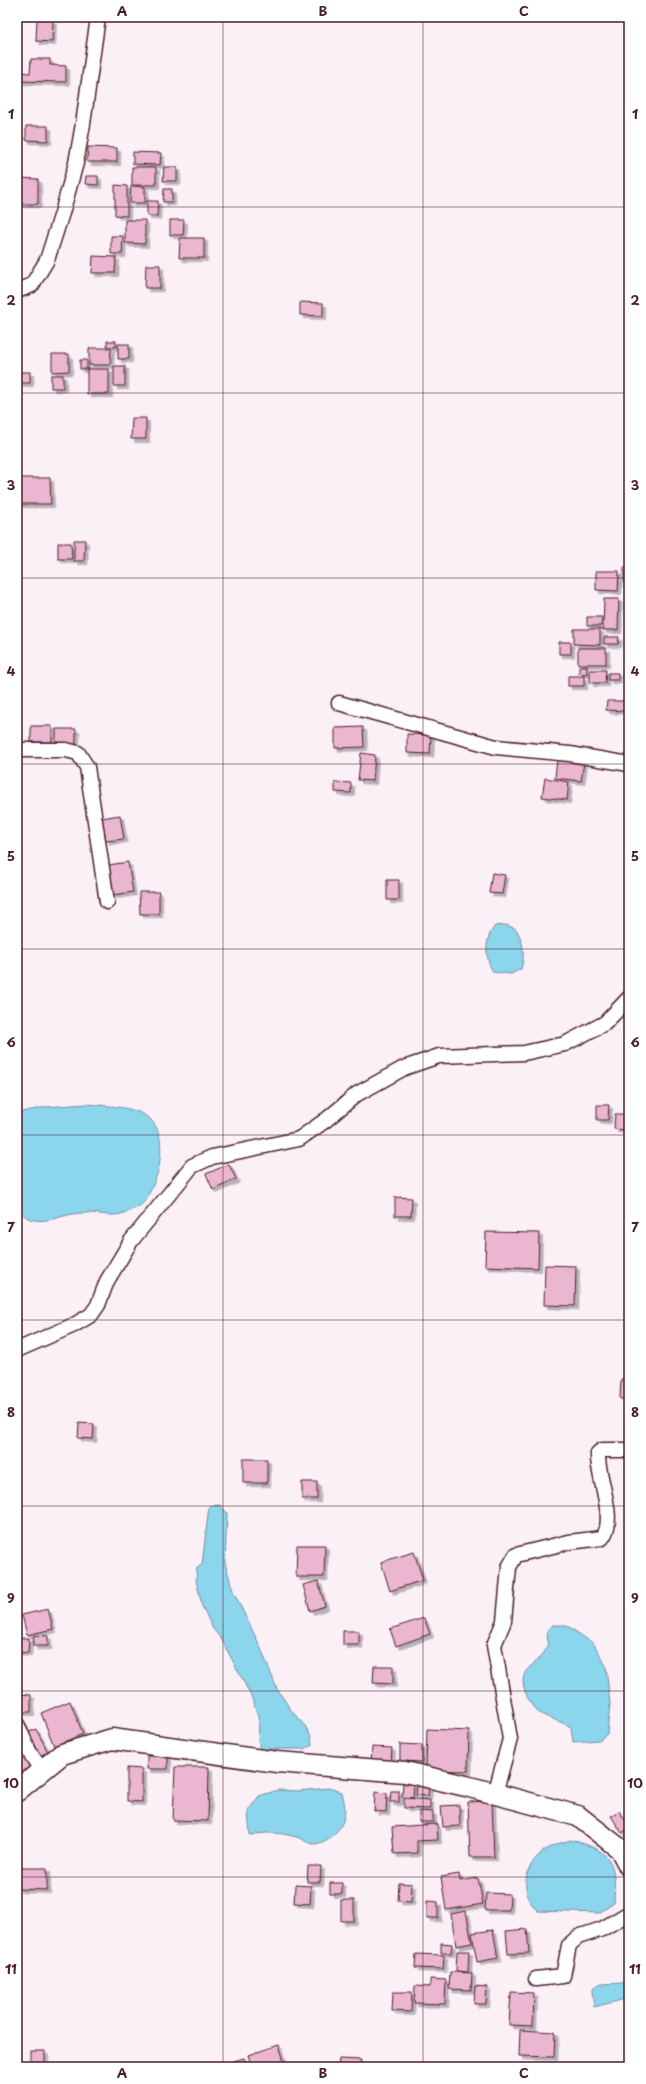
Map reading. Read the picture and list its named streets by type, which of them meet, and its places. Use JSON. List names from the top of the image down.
{
  "grid": {
    "columns": ["A", "B", "C"],
    "rows": [
      "1",
      "2",
      "3",
      "4",
      "5",
      "6",
      "7",
      "8",
      "9",
      "10",
      "11"
    ]
  }
}
